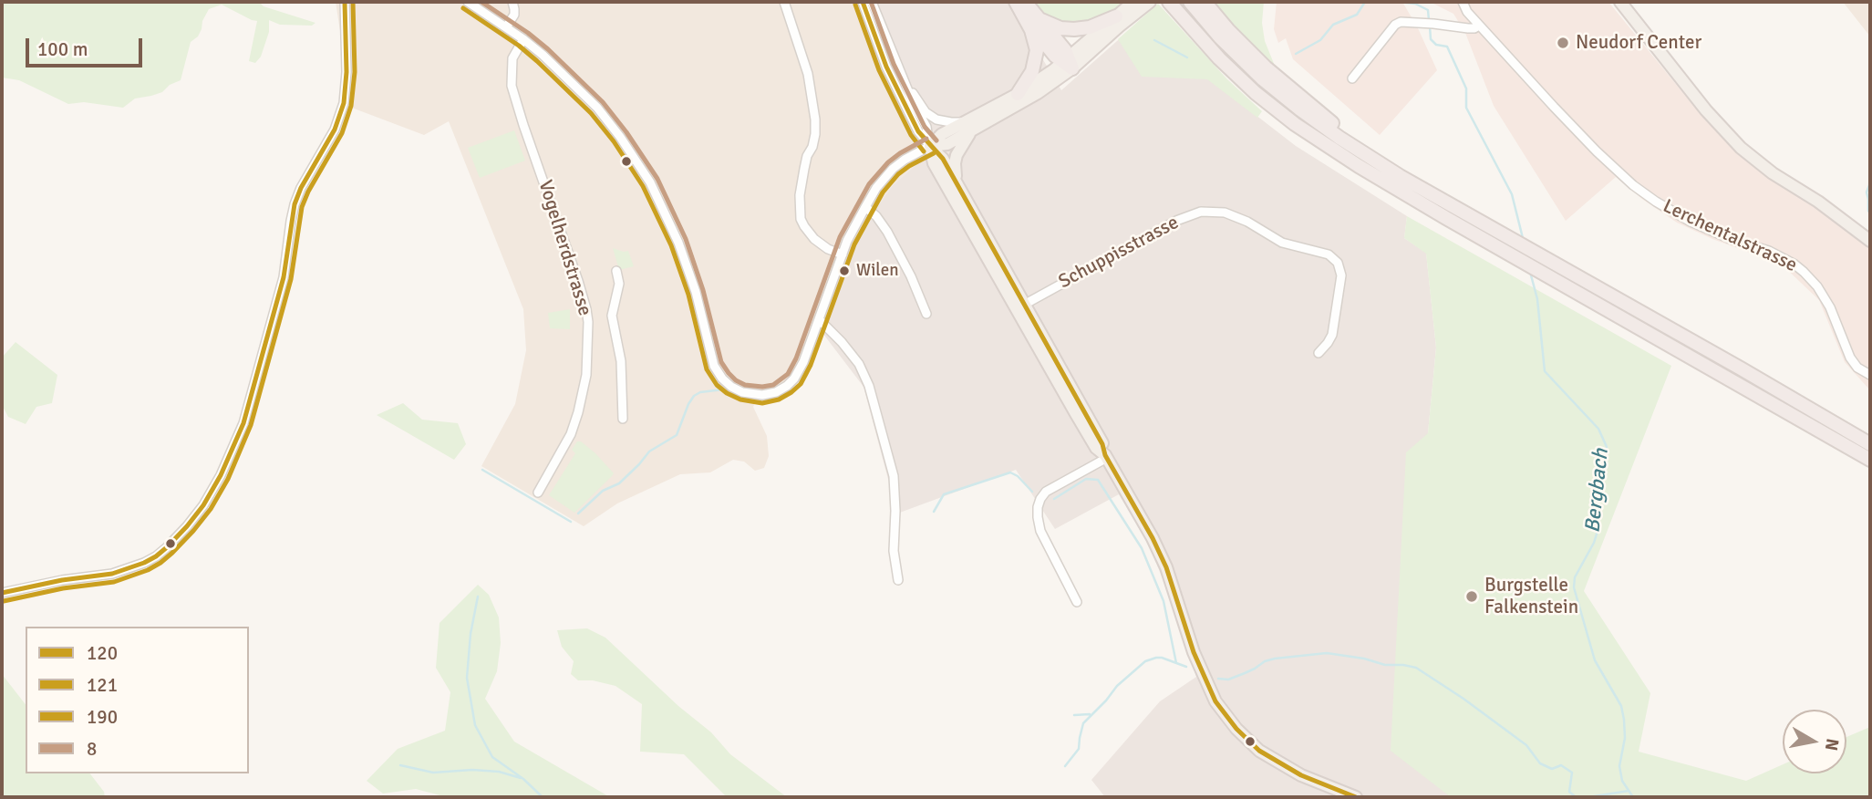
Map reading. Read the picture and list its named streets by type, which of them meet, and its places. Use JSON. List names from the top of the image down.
{
  "streets": {
    "street": ["Lerchentalstrasse", "Vogelherdstrasse", "Schuppisstrasse"]
  },
  "water": ["Bergbach"],
  "places": ["Neudorf Center", "Wilen", "Burgstelle Falkenstein"],
  "lines": [
    "transit line 120",
    "transit line 121",
    "transit line 190",
    "transit line 8"
  ],
  "legend": [
    "120",
    "121",
    "190",
    "8"
  ],
  "scale_bar": "100 m",
  "north": "right"
}
